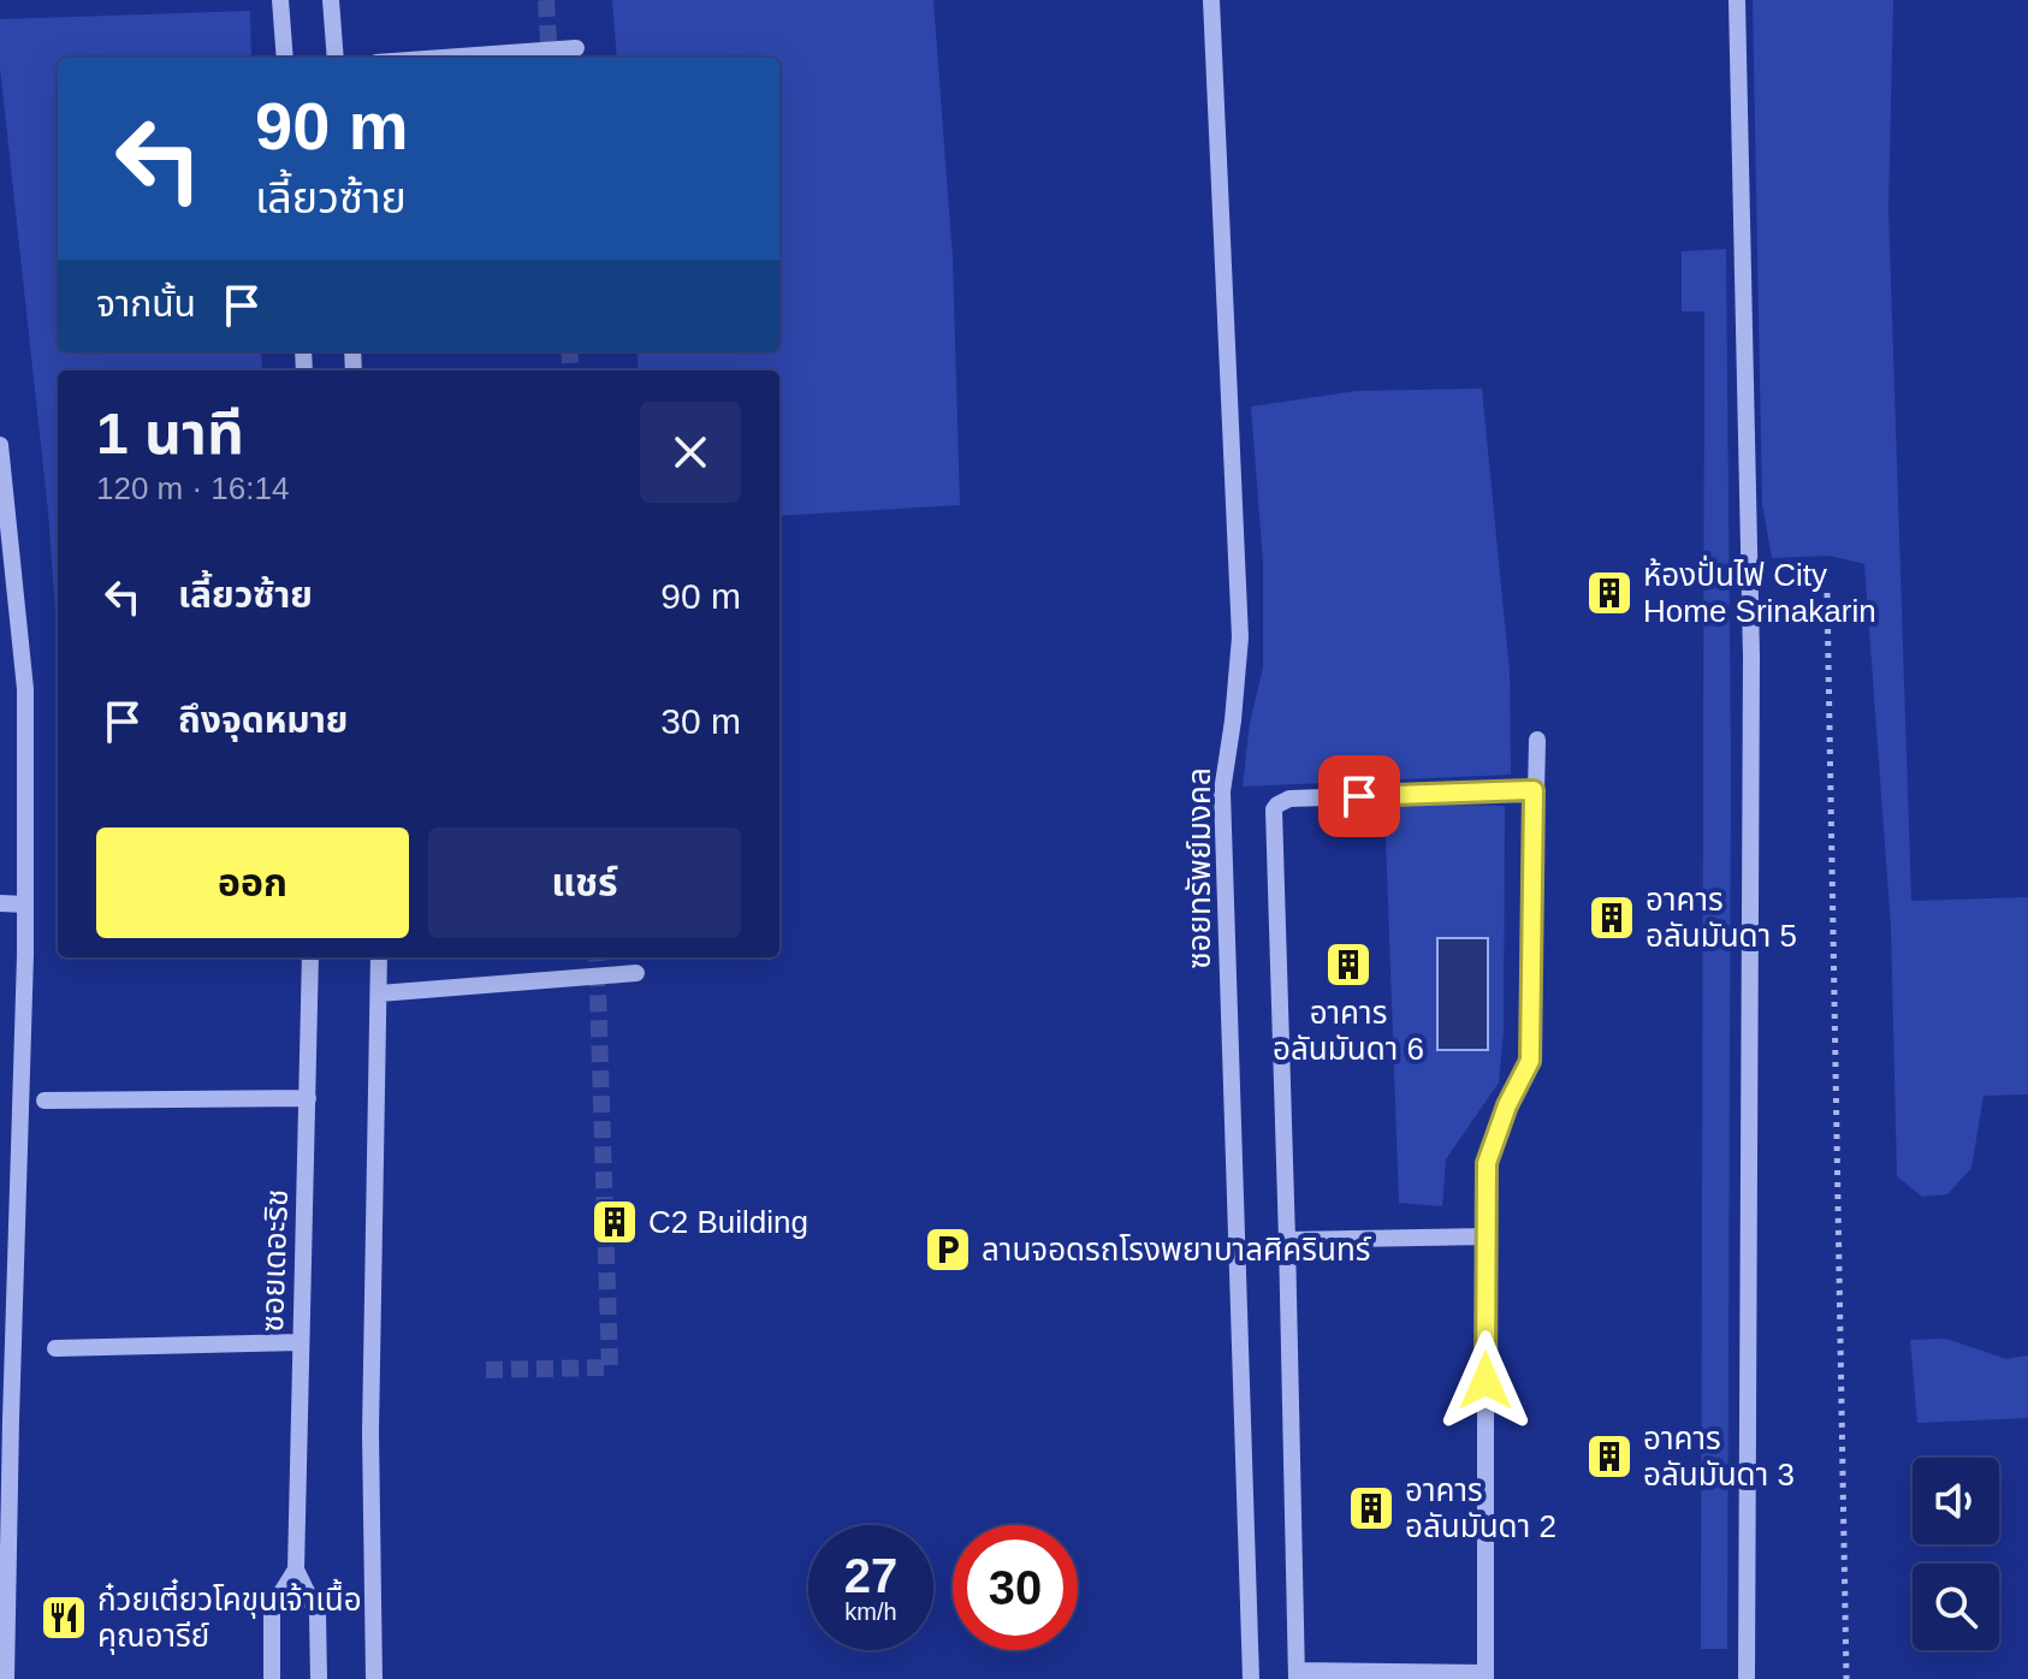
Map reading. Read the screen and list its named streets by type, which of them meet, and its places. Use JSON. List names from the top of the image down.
{
  "streets": {
    "street": ["ซอยทรัพย์มงคล", "ซอยเดอะริช"]
  },
  "places": {
    "building": [
      "ห้องปั่นไฟ City Home Srinakarin",
      "อาคาร อลันมันดา 5",
      "อาคาร อลันมันดา 6",
      "C2 Building",
      "อาคาร อลันมันดา 3",
      "อาคาร อลันมันดา 2"
    ],
    "parking": ["ลานจอดรถโรงพยาบาลศิครินทร์"],
    "restaurant": ["ก๋วยเตี๋ยวโคขุนเจ้าเนื้อ คุณอารีย์"]
  },
  "page": {
    "turn": ["90 m", "เลี้ยวซ้าย"],
    "then": "จากนั้น",
    "heading": ["1 นาที", "120 m · 16:14"],
    "list": [
      {
        "name": "เลี้ยวซ้าย",
        "value": "90 m"
      },
      {
        "name": "ถึงจุดหมาย",
        "value": "30 m"
      }
    ],
    "buttons": ["ออก", "แชร์"],
    "speed": "27 km/h",
    "limit": "30"
  }
}
